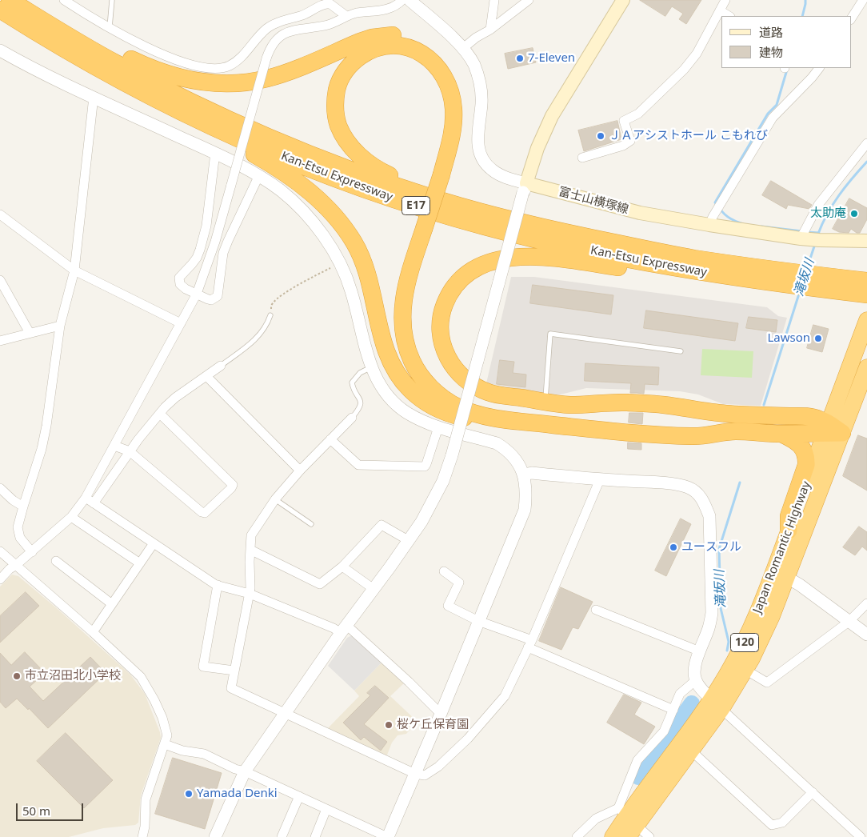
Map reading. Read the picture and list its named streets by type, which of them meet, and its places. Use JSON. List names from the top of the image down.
{
  "streets": {
    "highway": [
      "Kan-Etsu Expressway",
      "E17",
      "Japan Romantic Highway",
      "120"
    ],
    "main road": ["富士山横塚線"]
  },
  "water": ["滝坂川"],
  "places": [
    "7-Eleven",
    "ＪＡアシストホール こもれび",
    "太助庵",
    "Lawson",
    "ユースフル",
    "市立沼田北小学校",
    "桜ケ丘保育園",
    "Yamada Denki"
  ],
  "legend": ["道路", "建物"],
  "scale_bar": "50 m"
}
